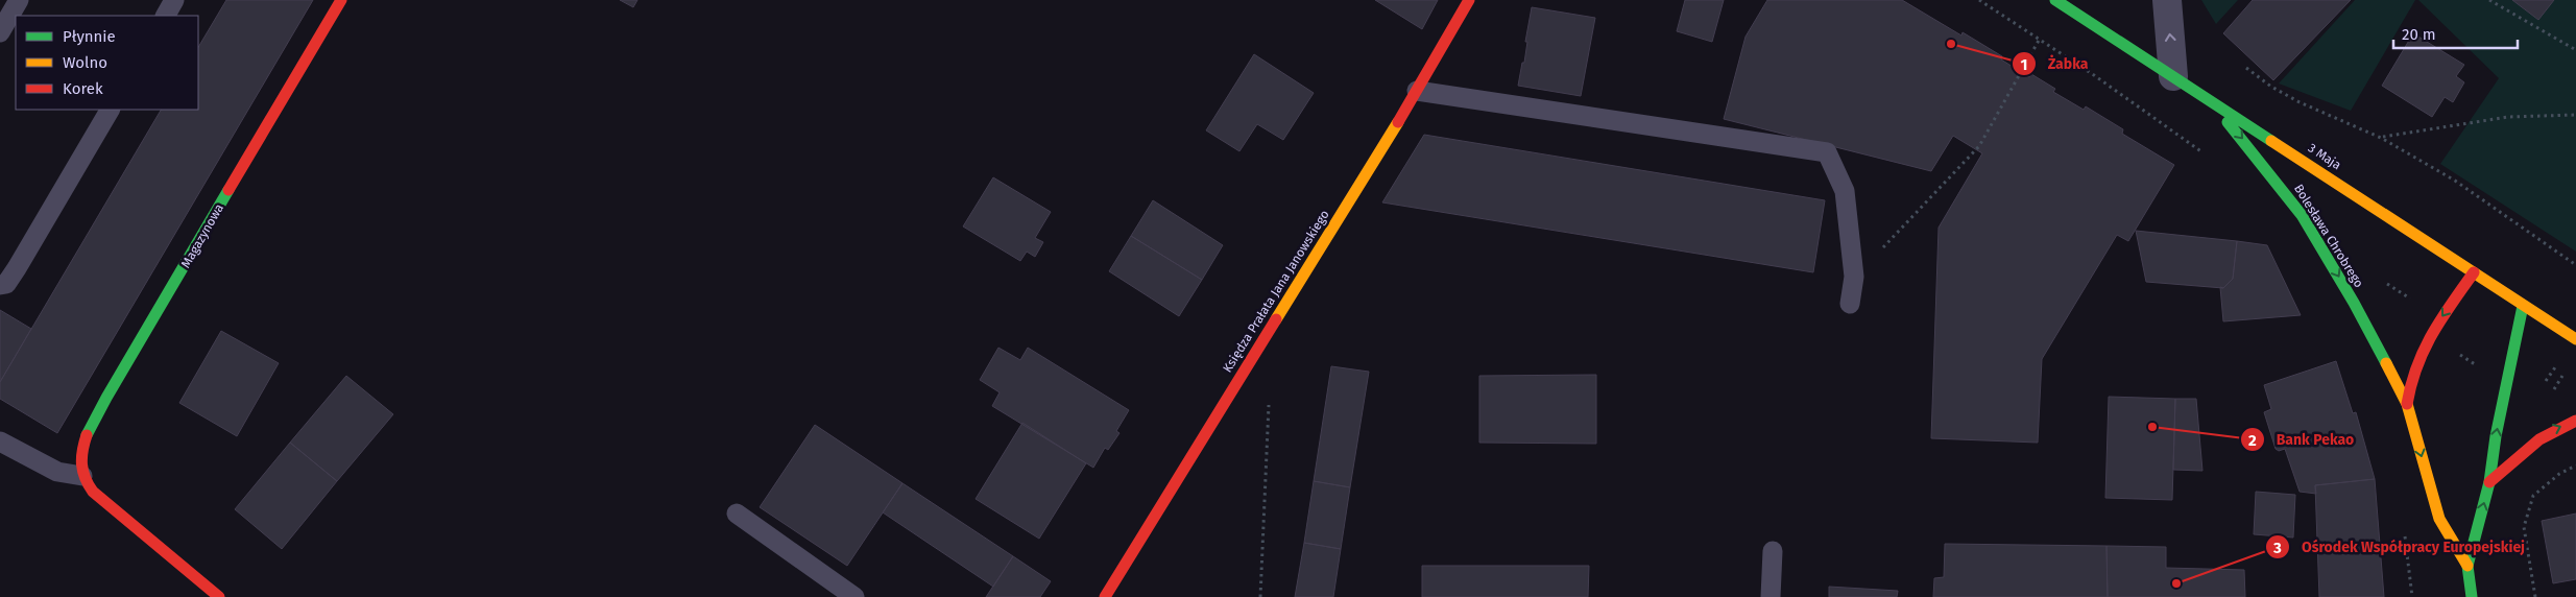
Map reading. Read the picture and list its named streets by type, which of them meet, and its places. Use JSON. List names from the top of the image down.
{
  "streets": {
    "street": [
      "3 Maja",
      "Magazynowa",
      "Bolesława Chrobrego",
      "Księdza Prałata Jana Janowskiego"
    ]
  },
  "crossings": [
    ["3 Maja", "Bolesława Chrobrego"]
  ],
  "places": ["Żabka", "Bank Pekao", "Ośrodek Współpracy Europejskiej"],
  "legend": ["Płynnie", "Wolno", "Korek"],
  "scale_bar": "20 m"
}
